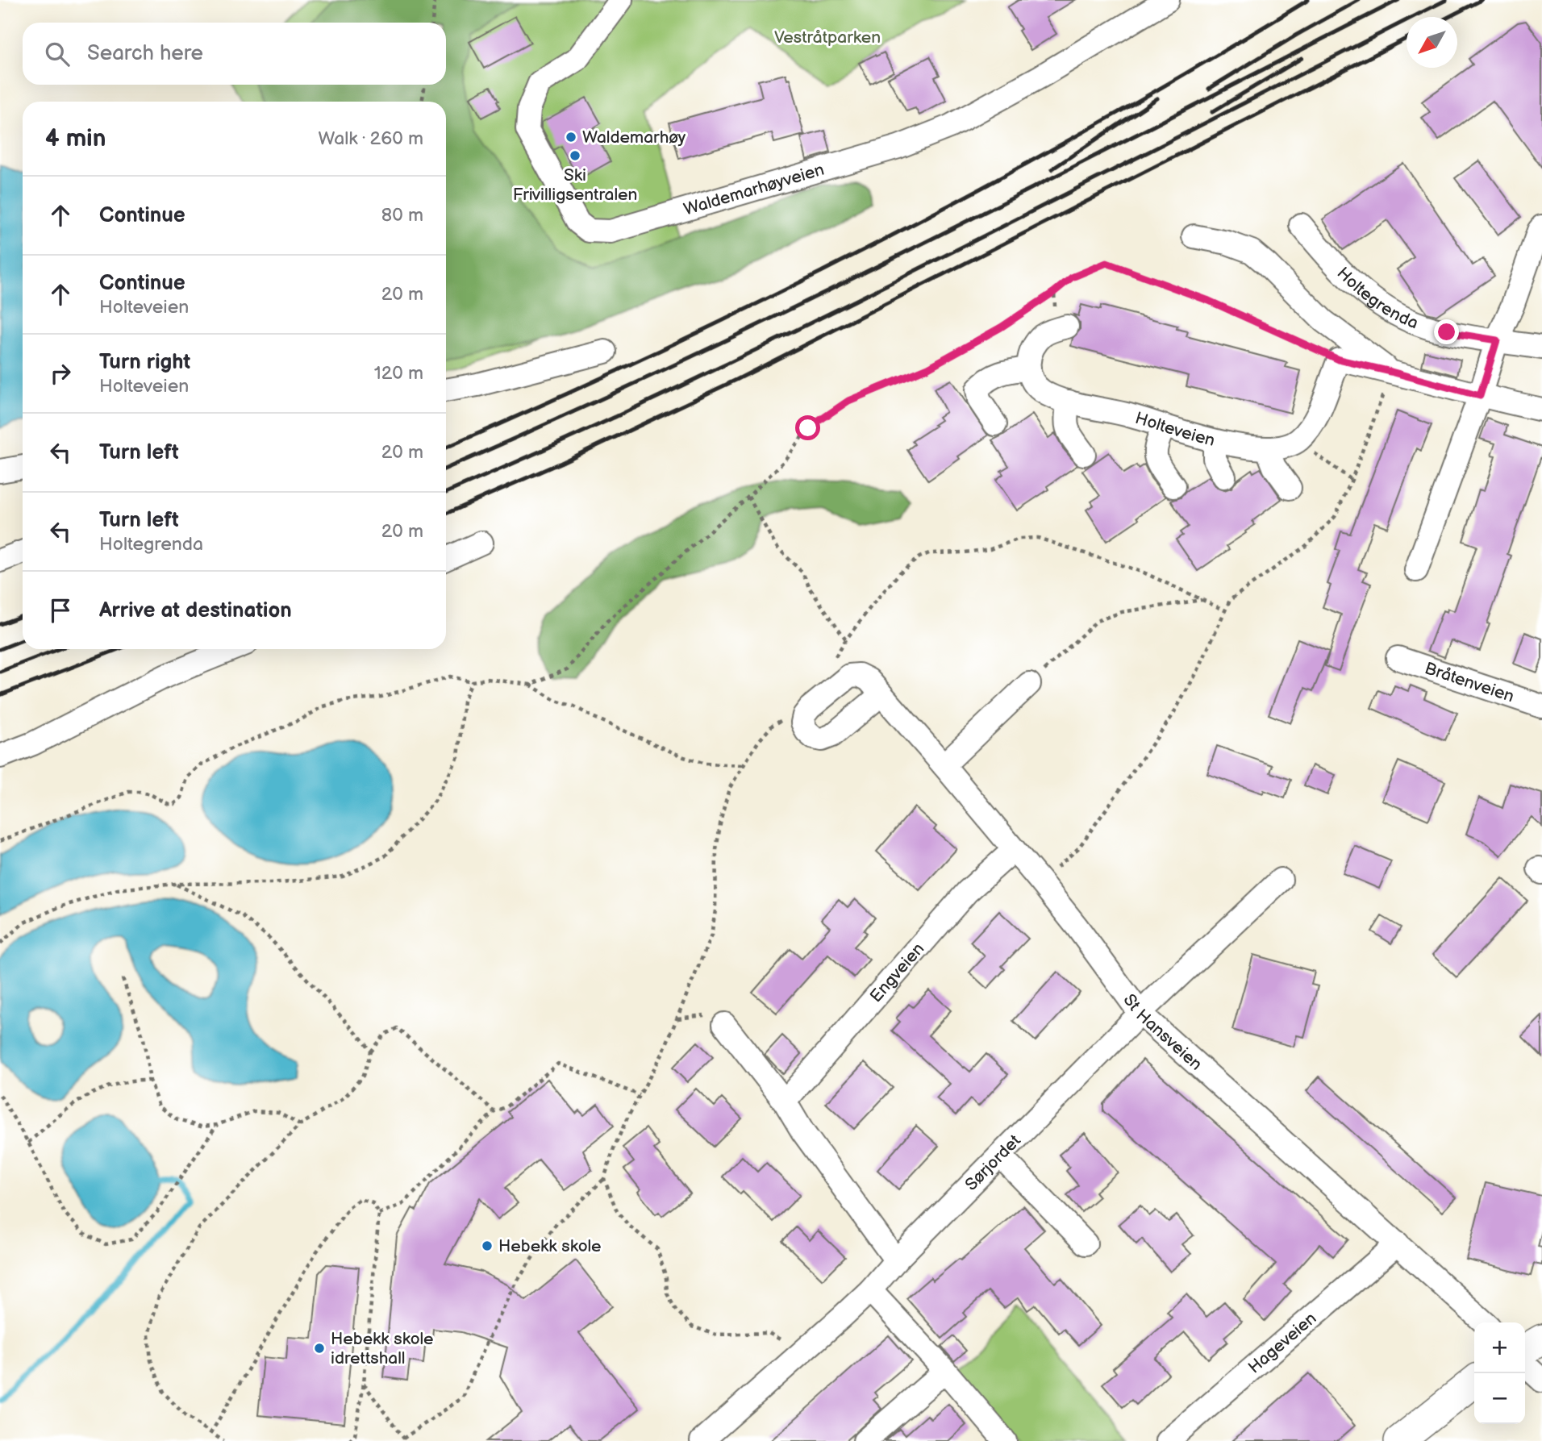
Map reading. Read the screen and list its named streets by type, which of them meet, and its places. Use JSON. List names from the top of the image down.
{
  "streets": {
    "street": [
      "Waldemarhøyveien",
      "Holtegrenda",
      "Holteveien",
      "Bråtenveien",
      "Engveien",
      "St Hansveien",
      "Sørjordet",
      "Hageveien"
    ]
  },
  "crossings": [
    ["Engveien", "St Hansveien"],
    ["St Hansveien", "Sørjordet"],
    ["St Hansveien", "Hageveien"]
  ],
  "parks": ["Vestråtparken"],
  "places": [
    "Waldemarhøy",
    "Ski Frivilligsentralen",
    "Hebekk skole",
    "Hebekk skole idrettshall"
  ],
  "north": "bottom left",
  "page": {
    "search": "Search here",
    "heading": ["4 min", "Walk · 260 m"],
    "list": [
      ["Continue", "80 m"],
      ["Continue", "Holteveien", "20 m"],
      ["Turn right", "Holteveien", "120 m"],
      ["Turn left", "20 m"],
      ["Turn left", "Holtegrenda", "20 m"],
      "Arrive at destination"
    ],
    "map_buttons": ["+", "−"]
  }
}
